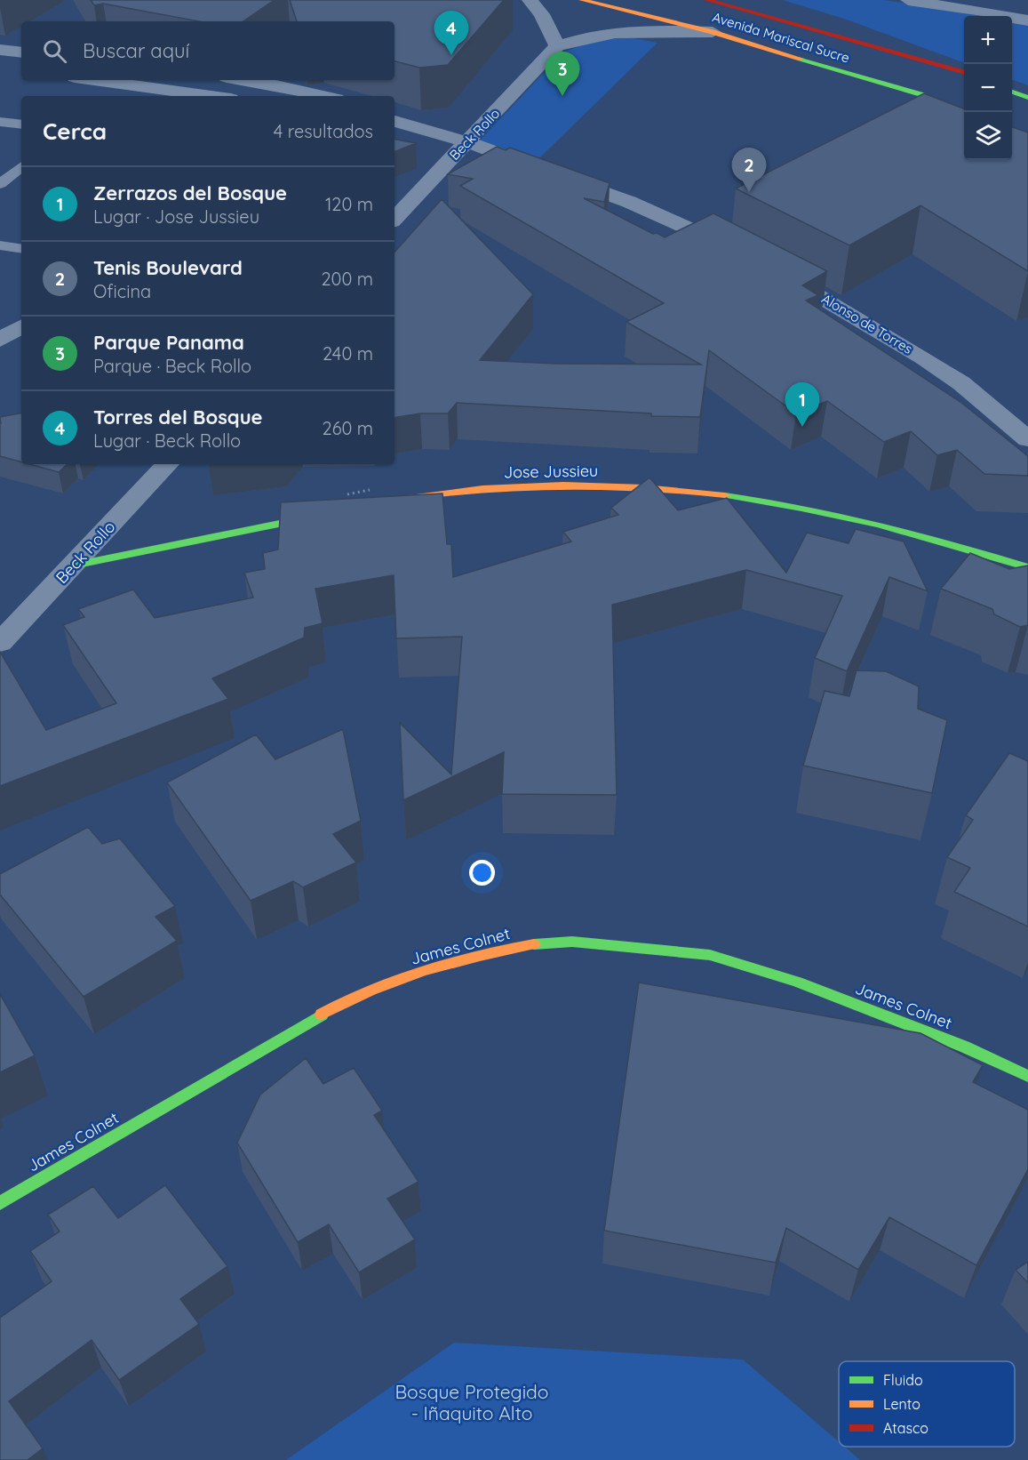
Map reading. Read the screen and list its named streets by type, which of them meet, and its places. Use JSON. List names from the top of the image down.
{
  "streets": {
    "street": [
      "Avenida Mariscal Sucre",
      "Beck Rollo",
      "Alonso de Torres",
      "Jose Jussieu",
      "James Colnet"
    ]
  },
  "crossings": [
    ["Avenida Mariscal Sucre", "Beck Rollo"]
  ],
  "parks": ["Bosque Protegido - Iñaquito Alto"],
  "legend": ["Fluido", "Lento", "Atasco"],
  "page": {
    "pins": [
      "4",
      "3",
      "2",
      "1"
    ],
    "map_buttons": ["+", "−"],
    "search": "Buscar aquí",
    "heading": ["Cerca", "4 resultados"],
    "list": [
      {
        "mark": "1",
        "name": "Zerrazos del Bosque",
        "note": "Lugar · Jose Jussieu",
        "value": "120 m"
      },
      {
        "mark": "2",
        "name": "Tenis Boulevard",
        "note": "Oficina",
        "value": "200 m"
      },
      {
        "mark": "3",
        "name": "Parque Panama",
        "note": "Parque · Beck Rollo",
        "value": "240 m"
      },
      {
        "mark": "4",
        "name": "Torres del Bosque",
        "note": "Lugar · Beck Rollo",
        "value": "260 m"
      }
    ]
  }
}
